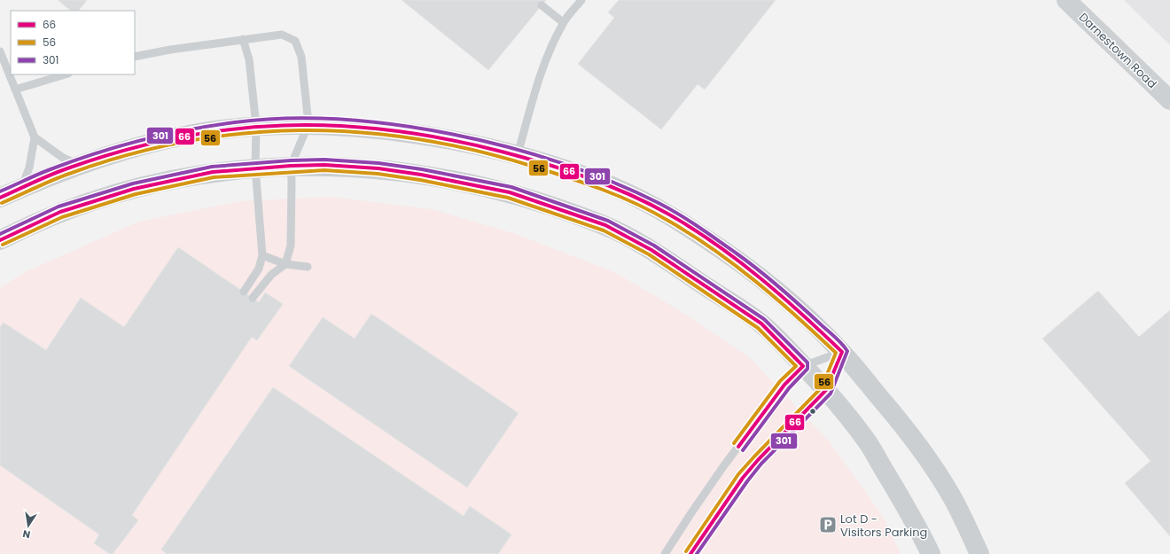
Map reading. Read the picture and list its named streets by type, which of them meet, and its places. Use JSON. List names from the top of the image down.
{
  "streets": {
    "main road": ["Darnestown Road"]
  },
  "places": {
    "parking": ["Lot D - Visitors Parking"]
  },
  "lines": ["transit line 301", "transit line 66", "transit line 56"],
  "legend": ["66", "56", "301"],
  "north": "bottom"
}
